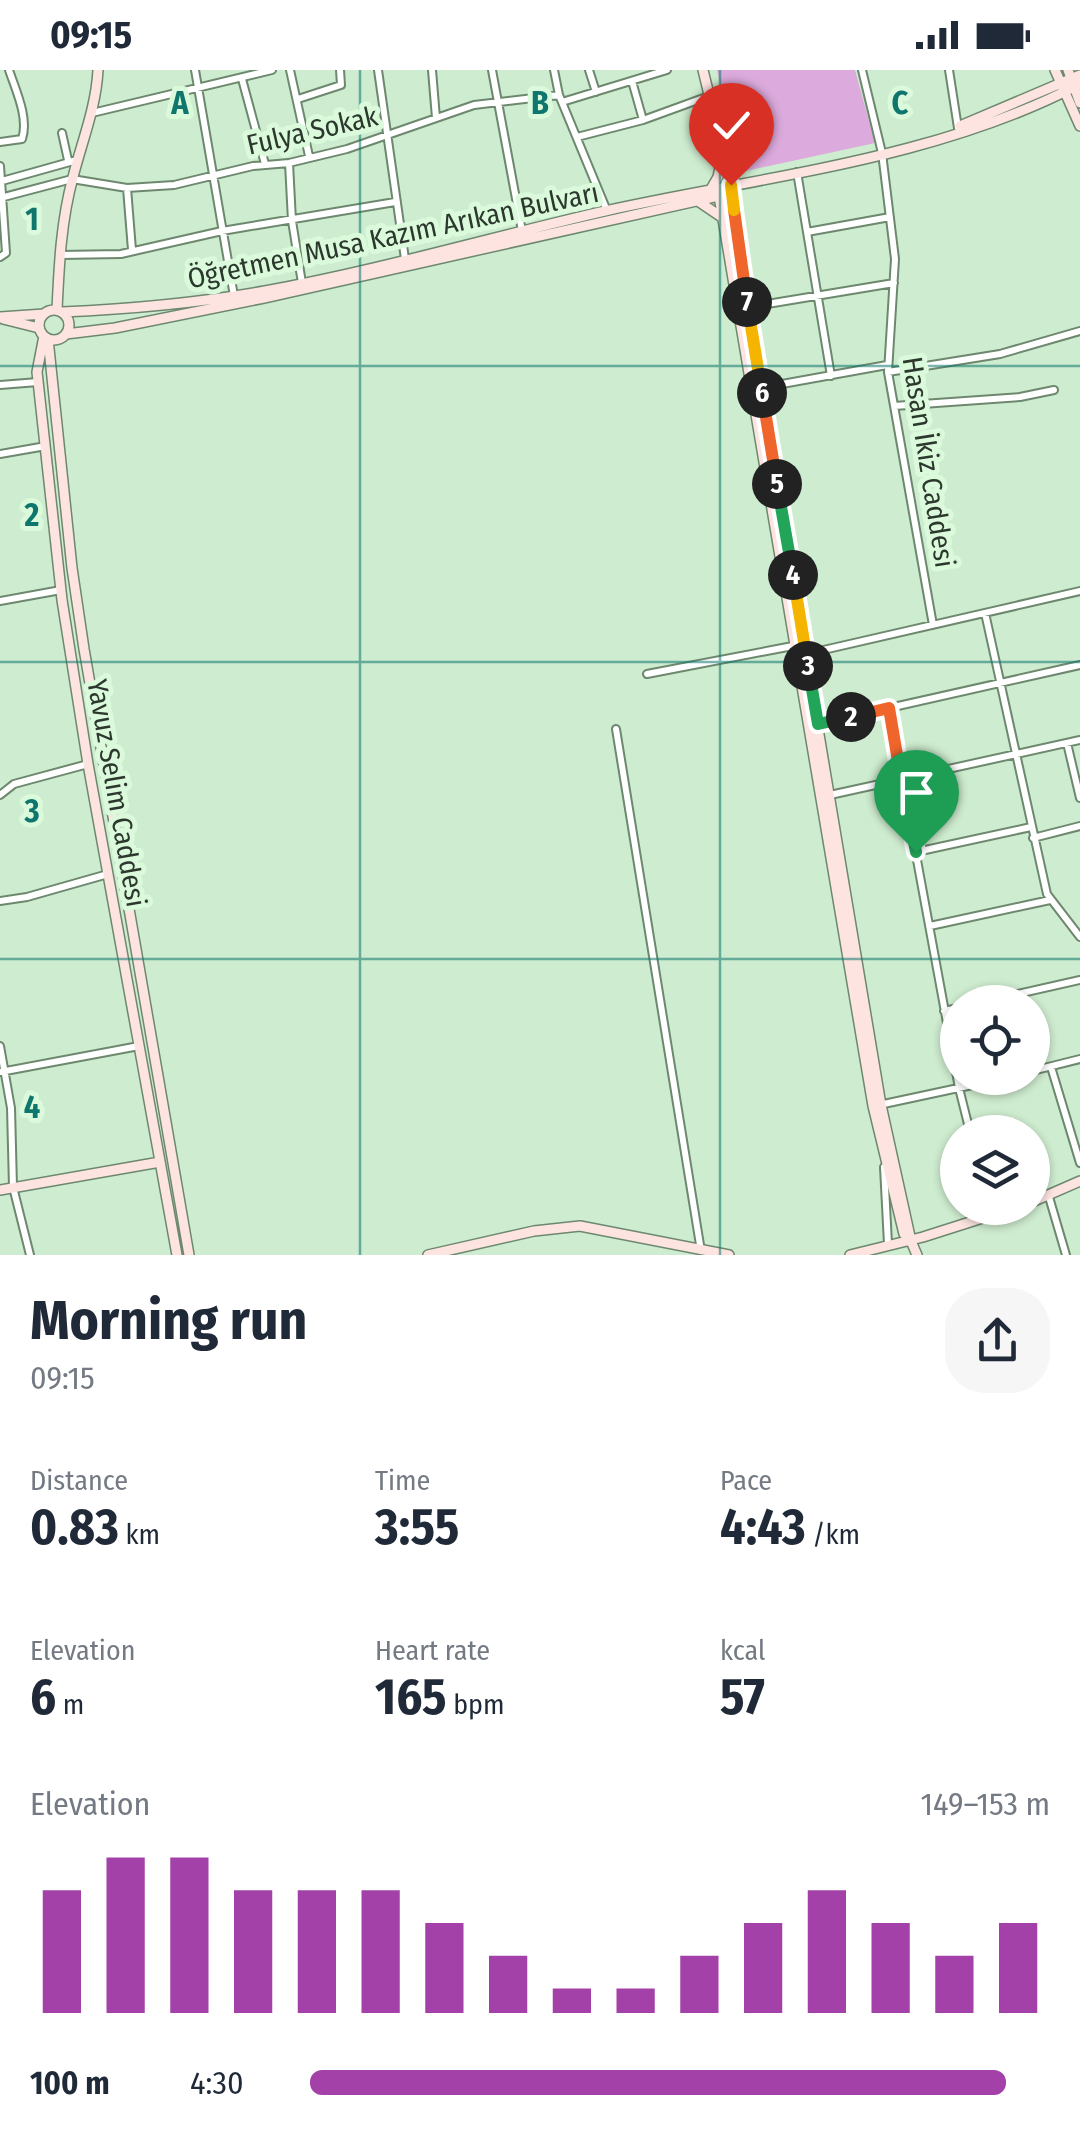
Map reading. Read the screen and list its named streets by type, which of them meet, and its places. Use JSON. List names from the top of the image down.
{
  "streets": {
    "street": [
      "Fulya Sokak",
      "Öğretmen Musa Kazım Arıkan Bulvarı",
      "Hasan İkiz Caddesi",
      "Yavuz Selim Caddesi"
    ]
  },
  "crossings": [
    ["Öğretmen Musa Kazım Arıkan Bulvarı", "Hasan İkiz Caddesi"],
    ["Öğretmen Musa Kazım Arıkan Bulvarı", "Yavuz Selim Caddesi"]
  ],
  "page": {
    "status": "09:15",
    "pins": [
      "7",
      "6",
      "5",
      "4",
      "3",
      "2"
    ],
    "heading": ["Morning run", "09:15"],
    "stats": [
      ["Distance", "0.83 km"],
      ["Time", "3:55"],
      ["Pace", "4:43 /km"],
      ["Elevation", "6 m"],
      ["Heart rate", "165 bpm"],
      ["kcal", "57"]
    ],
    "chart": ["Elevation", "149–153 m"],
    "list": [
      {
        "name": "100 m",
        "note": "4:30"
      }
    ]
  },
  "grid": {
    "columns": ["A", "B", "C"],
    "rows": [
      "1",
      "2",
      "3",
      "4"
    ]
  }
}
